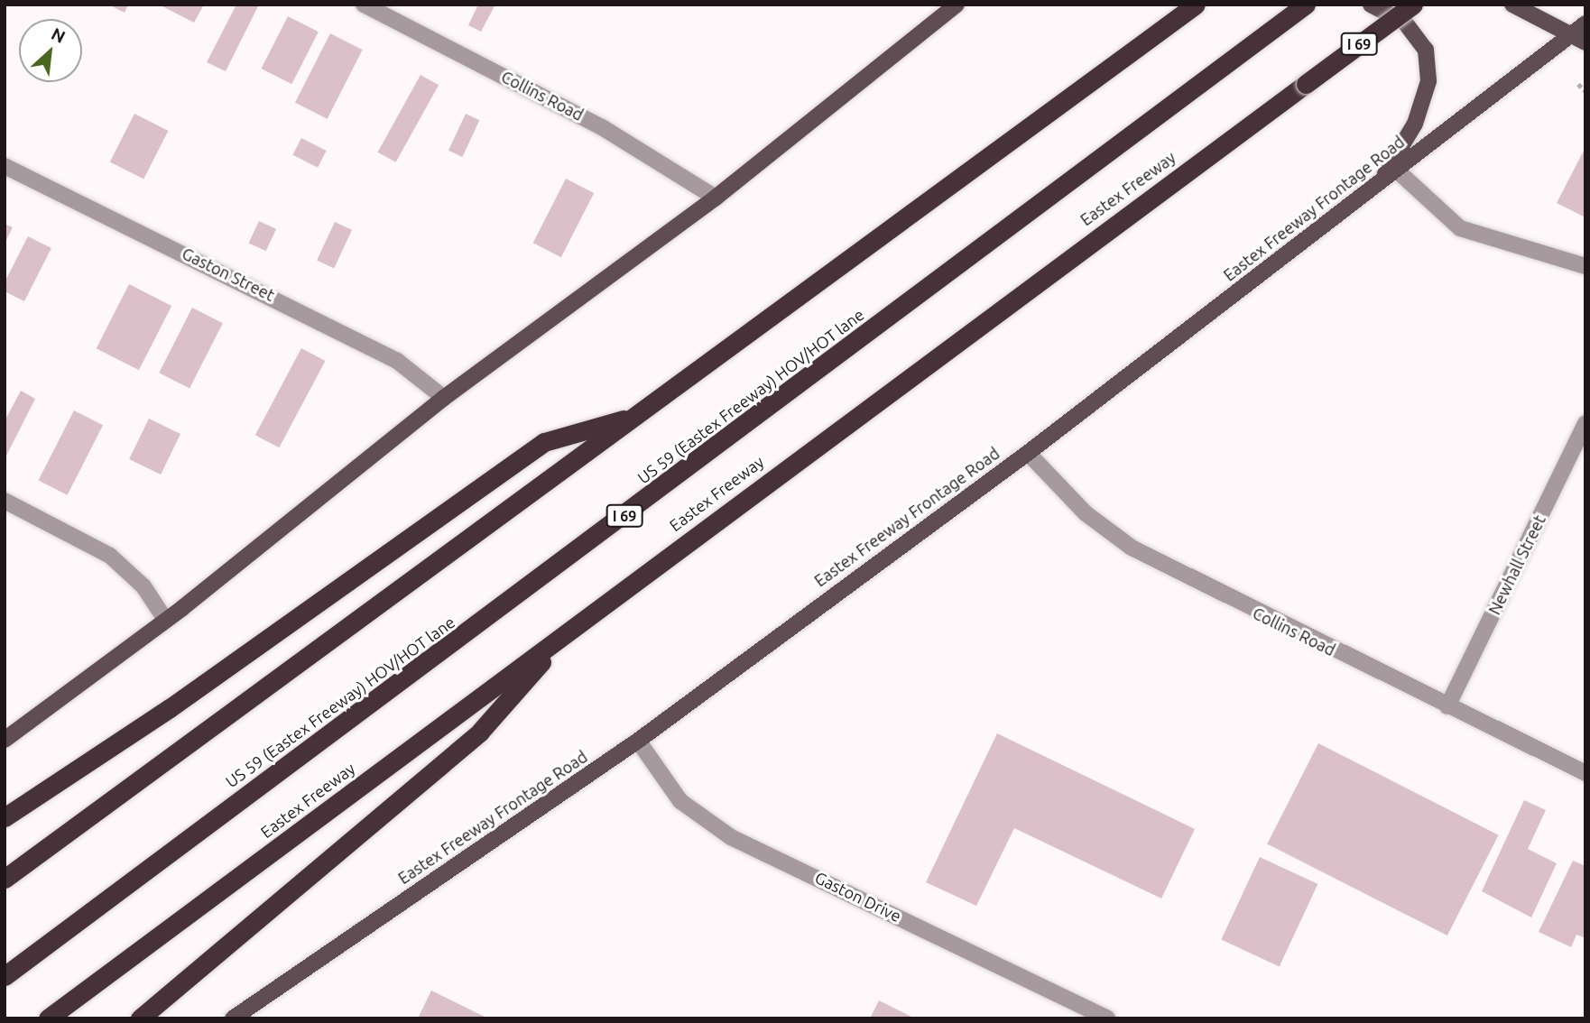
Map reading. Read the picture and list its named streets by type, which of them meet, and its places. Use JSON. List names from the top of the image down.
{
  "streets": {
    "highway": ["I 69", "Eastex Freeway", "US 59 (Eastex Freeway) HOV/HOT lane"],
    "main road": ["Eastex Freeway Frontage Road"],
    "street": [
      "Collins Road",
      "Gaston Street",
      "Newhall Street",
      "Gaston Drive"
    ]
  },
  "crossings": [
    ["Collins Road", "Eastex Freeway Frontage Road"],
    ["Collins Road", "Newhall Street"],
    ["Eastex Freeway Frontage Road", "Gaston Drive"]
  ],
  "north": "top right"
}
